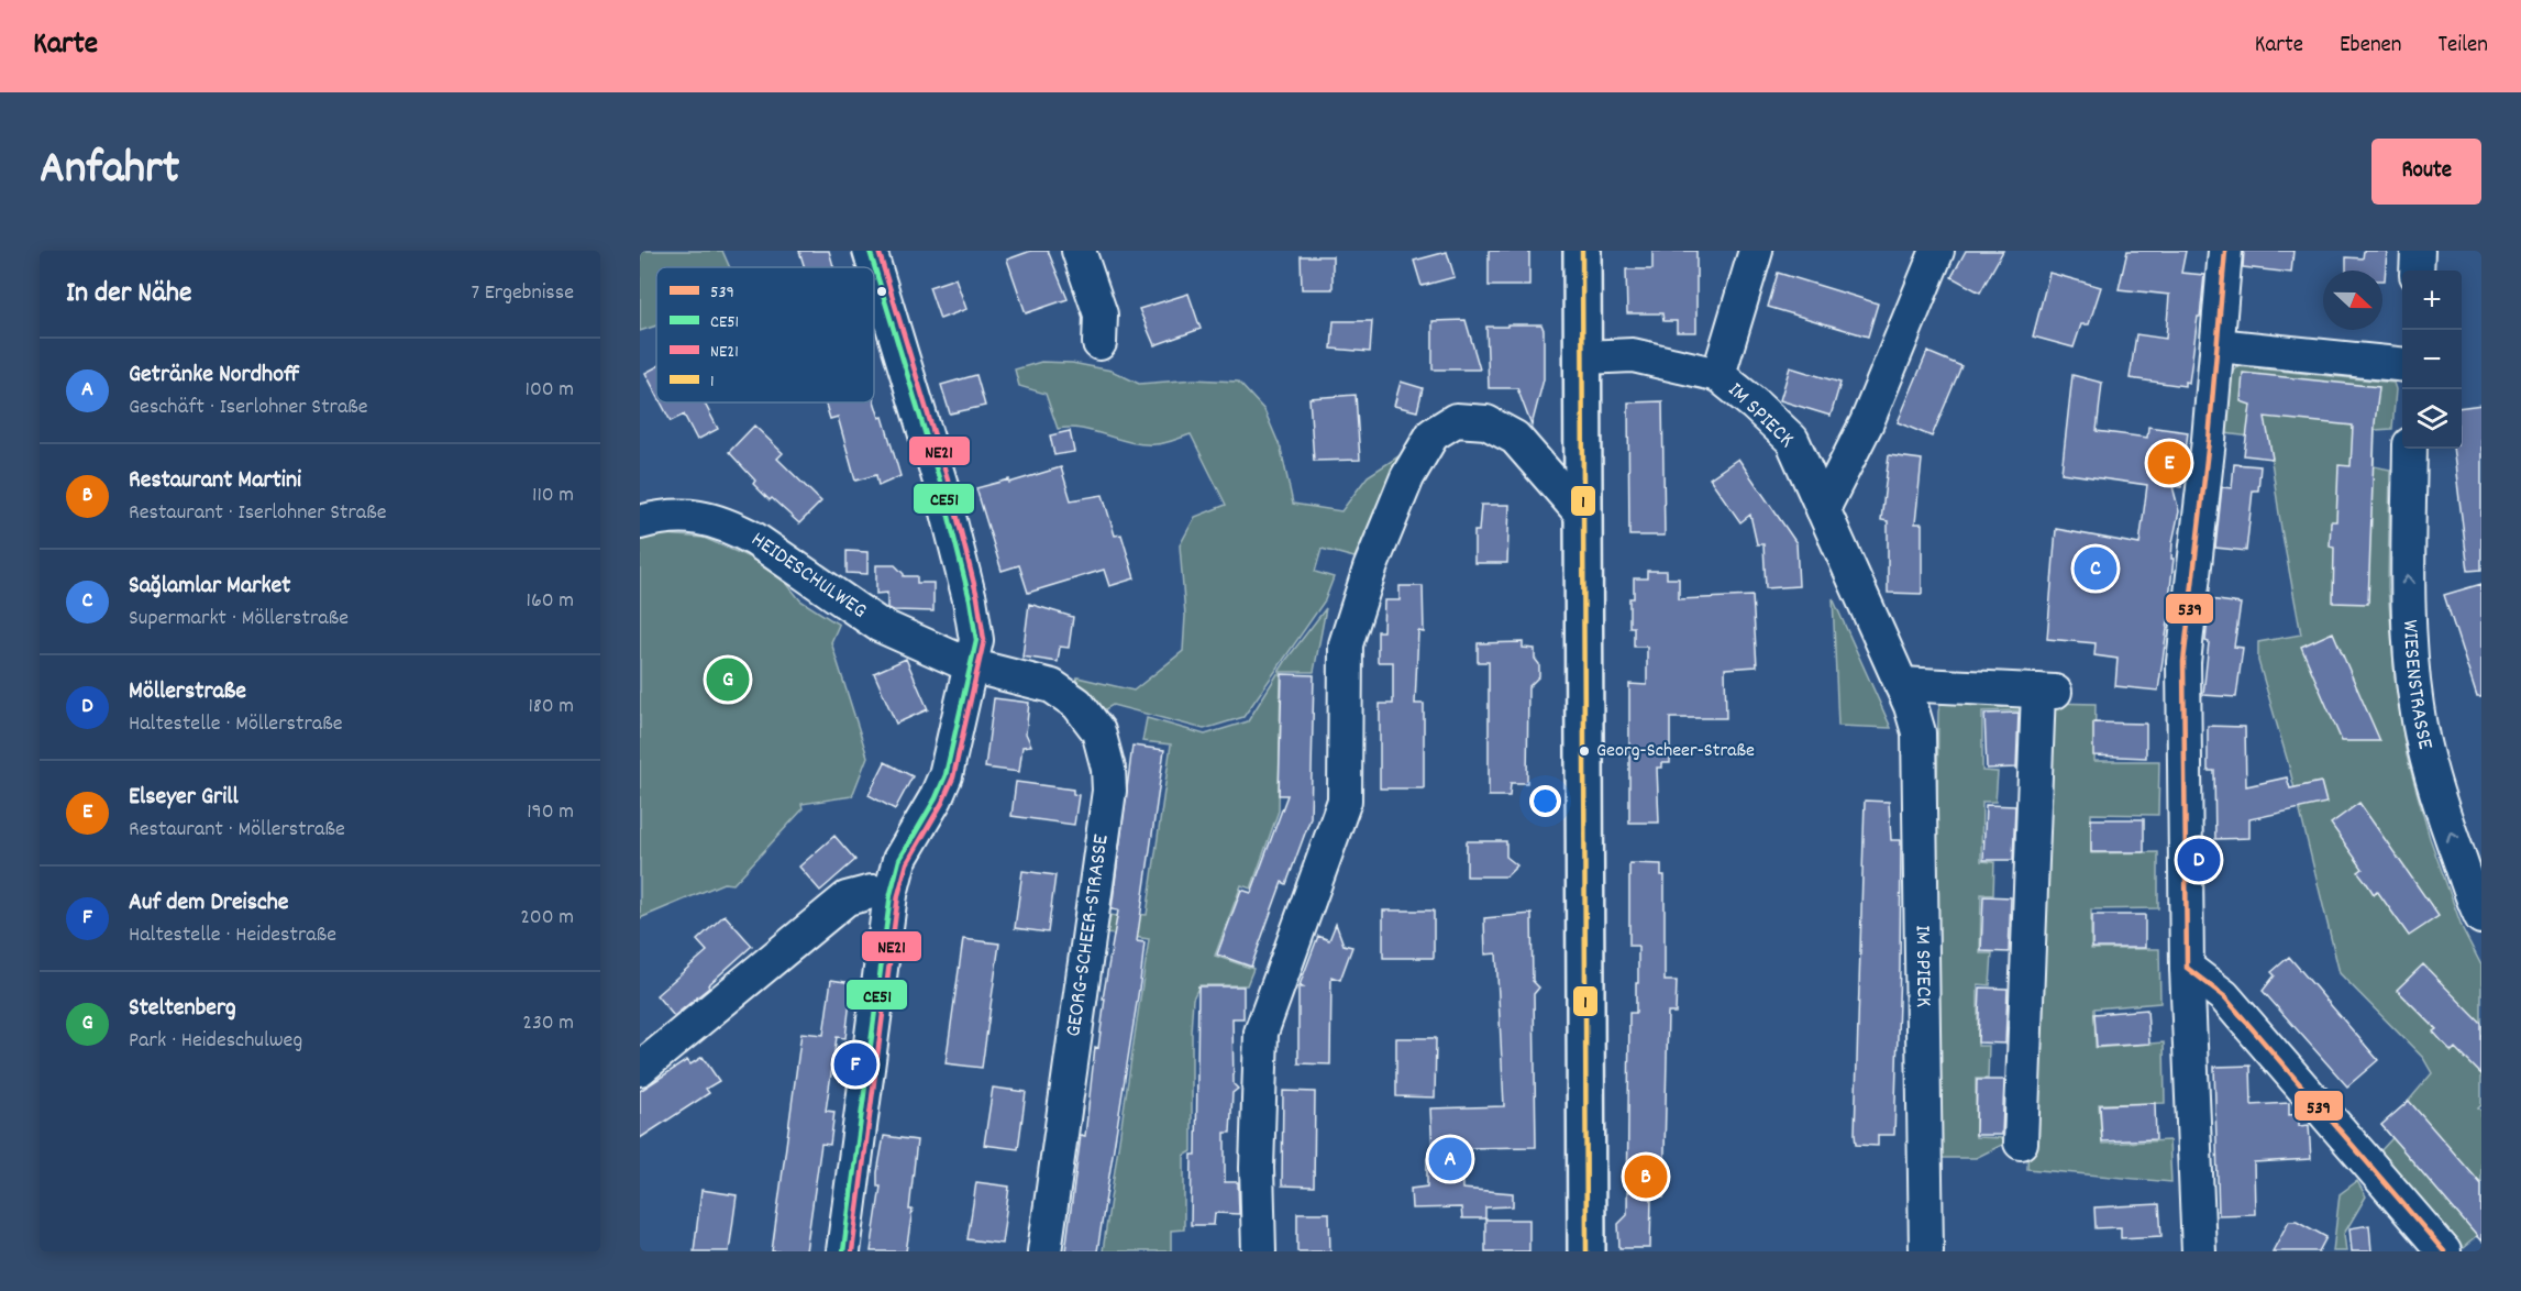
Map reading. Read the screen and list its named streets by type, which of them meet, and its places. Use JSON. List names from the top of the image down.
{
  "streets": {
    "street": [
      "IM SPIECK",
      "HEIDESCHULWEG",
      "WIESENSTRASSE",
      "GEORG-SCHEER-STRASSE"
    ]
  },
  "crossings": [
    ["HEIDESCHULWEG", "GEORG-SCHEER-STRASSE"]
  ],
  "places": ["Georg-Scheer-Straße"],
  "lines": [
    "transit line 539",
    "transit line CE51",
    "transit line NE21",
    "transit line 1"
  ],
  "legend": [
    "539",
    "CE51",
    "NE21",
    "1"
  ],
  "north": "right",
  "page": {
    "header": "Karte",
    "nav": ["Karte", "Ebenen", "Teilen"],
    "title": "Anfahrt",
    "buttons": "Route",
    "heading": ["In der Nähe", "7 Ergebnisse"],
    "map_buttons": ["+", "−"],
    "list": [
      {
        "mark": "A",
        "name": "Getränke Nordhoff",
        "note": "Geschäft · Iserlohner Straße",
        "value": "100 m"
      },
      {
        "mark": "B",
        "name": "Restaurant Martini",
        "note": "Restaurant · Iserlohner Straße",
        "value": "110 m"
      },
      {
        "mark": "C",
        "name": "Sağlamlar Market",
        "note": "Supermarkt · Möllerstraße",
        "value": "160 m"
      },
      {
        "mark": "D",
        "name": "Möllerstraße",
        "note": "Haltestelle · Möllerstraße",
        "value": "180 m"
      },
      {
        "mark": "E",
        "name": "Elseyer Grill",
        "note": "Restaurant · Möllerstraße",
        "value": "190 m"
      },
      {
        "mark": "F",
        "name": "Auf dem Dreische",
        "note": "Haltestelle · Heidestraße",
        "value": "200 m"
      },
      {
        "mark": "G",
        "name": "Steltenberg",
        "note": "Park · Heideschulweg",
        "value": "230 m"
      }
    ],
    "pins": [
      "E",
      "C",
      "G",
      "D",
      "F",
      "A",
      "B"
    ]
  }
}
